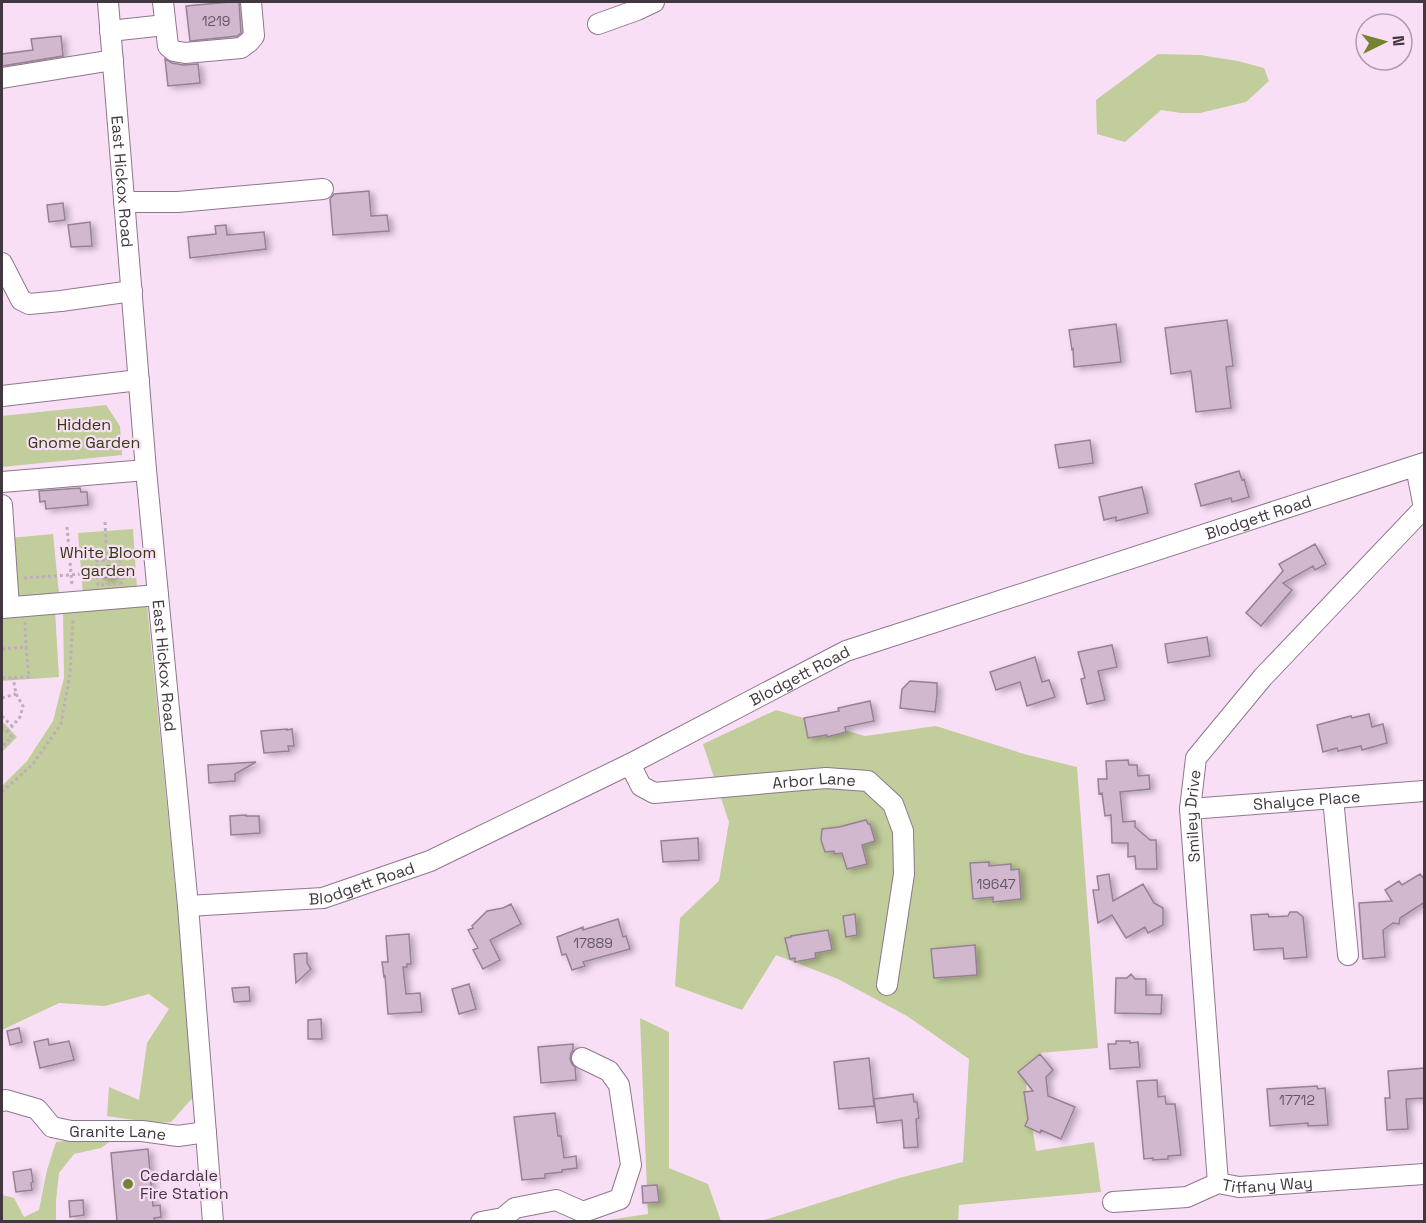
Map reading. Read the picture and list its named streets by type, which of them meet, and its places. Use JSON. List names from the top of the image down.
{
  "streets": {
    "street": [
      "East Hickox Road",
      "Blodgett Road",
      "Arbor Lane",
      "Shalyce Place",
      "Smiley Drive",
      "Granite Lane",
      "Tiffany Way"
    ]
  },
  "crossings": [
    ["East Hickox Road", "Blodgett Road"],
    ["East Hickox Road", "Granite Lane"],
    ["Blodgett Road", "Arbor Lane"],
    ["Blodgett Road", "Smiley Drive"],
    ["Shalyce Place", "Smiley Drive"],
    ["Smiley Drive", "Tiffany Way"]
  ],
  "parks": ["Hidden Gnome Garden", "White Bloom garden"],
  "places": ["Cedardale Fire Station"],
  "house_numbers": [
    "1219",
    "19647",
    "17889",
    "17712"
  ],
  "north": "right"
}
